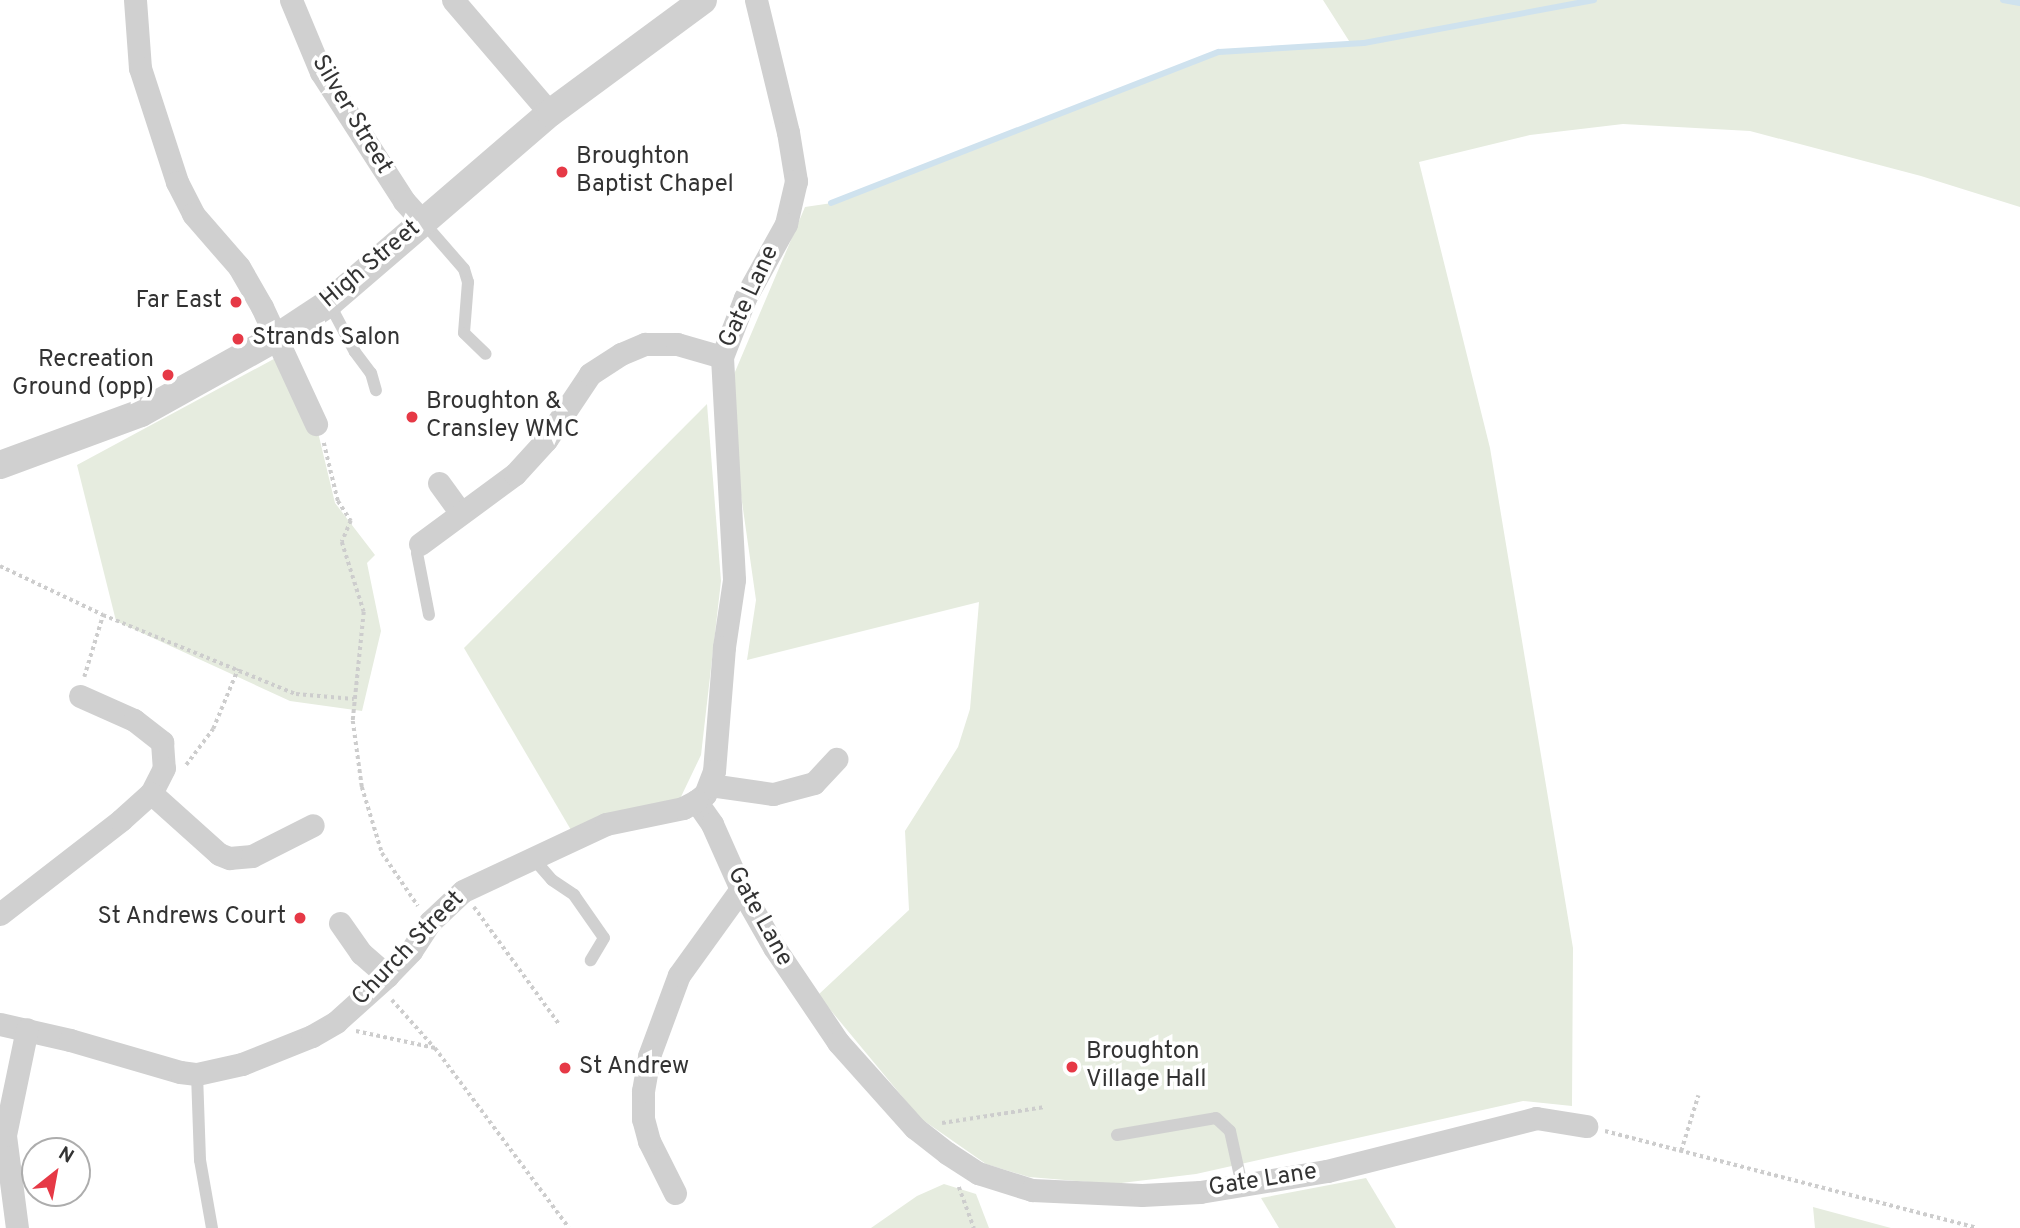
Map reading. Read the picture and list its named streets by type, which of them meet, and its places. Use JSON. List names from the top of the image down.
{
  "streets": {
    "street": [
      "Silver Street",
      "High Street",
      "Gate Lane",
      "Church Street"
    ]
  },
  "crossings": [
    ["Silver Street", "High Street"],
    ["Gate Lane", "Church Street"]
  ],
  "places": [
    "Broughton Baptist Chapel",
    "Far East",
    "Strands Salon",
    "Recreation Ground (opp)",
    "Broughton & Cransley WMC",
    "St Andrews Court",
    "Broughton Village Hall",
    "St Andrew"
  ],
  "north": "top right"
}
